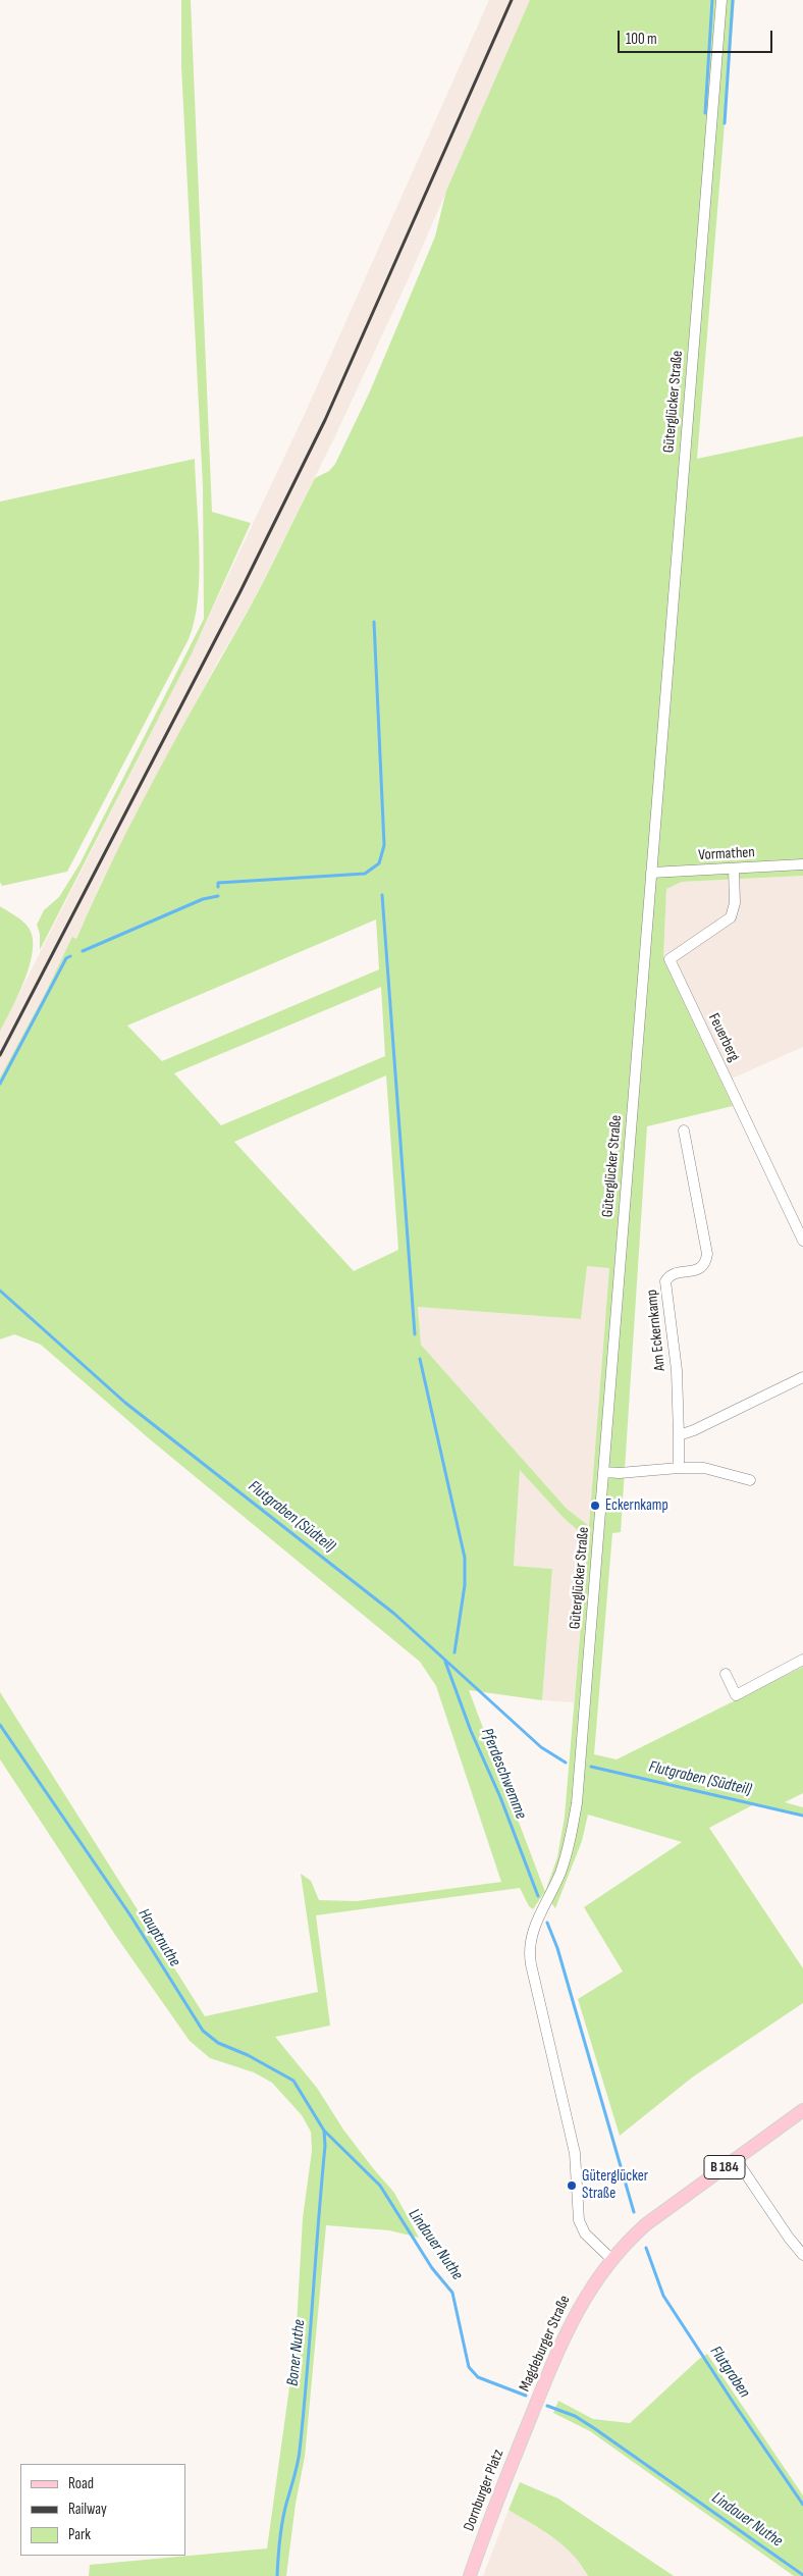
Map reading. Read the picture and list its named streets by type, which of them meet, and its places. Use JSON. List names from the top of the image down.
{
  "streets": {
    "main road": ["B 184", "Magdeburger Straße", "Dornburger Platz"],
    "street": [
      "Güterglücker Straße",
      "Vormathen",
      "Feuerberg",
      "Am Eckernkamp"
    ]
  },
  "crossings": [
    ["Güterglücker Straße", "Vormathen"],
    ["Güterglücker Straße", "Magdeburger Straße"],
    ["Vormathen", "Feuerberg"],
    ["Magdeburger Straße", "Dornburger Platz"]
  ],
  "water": [
    "Flutgraben (Südteil)",
    "Pferdeschwemme",
    "Hauptnuthe",
    "Lindauer Nuthe",
    "Boner Nuthe",
    "Flutgraben"
  ],
  "places": ["Eckernkamp", "Güterglücker Straße"],
  "legend": ["Road", "Railway", "Park"],
  "scale_bar": "100 m"
}
